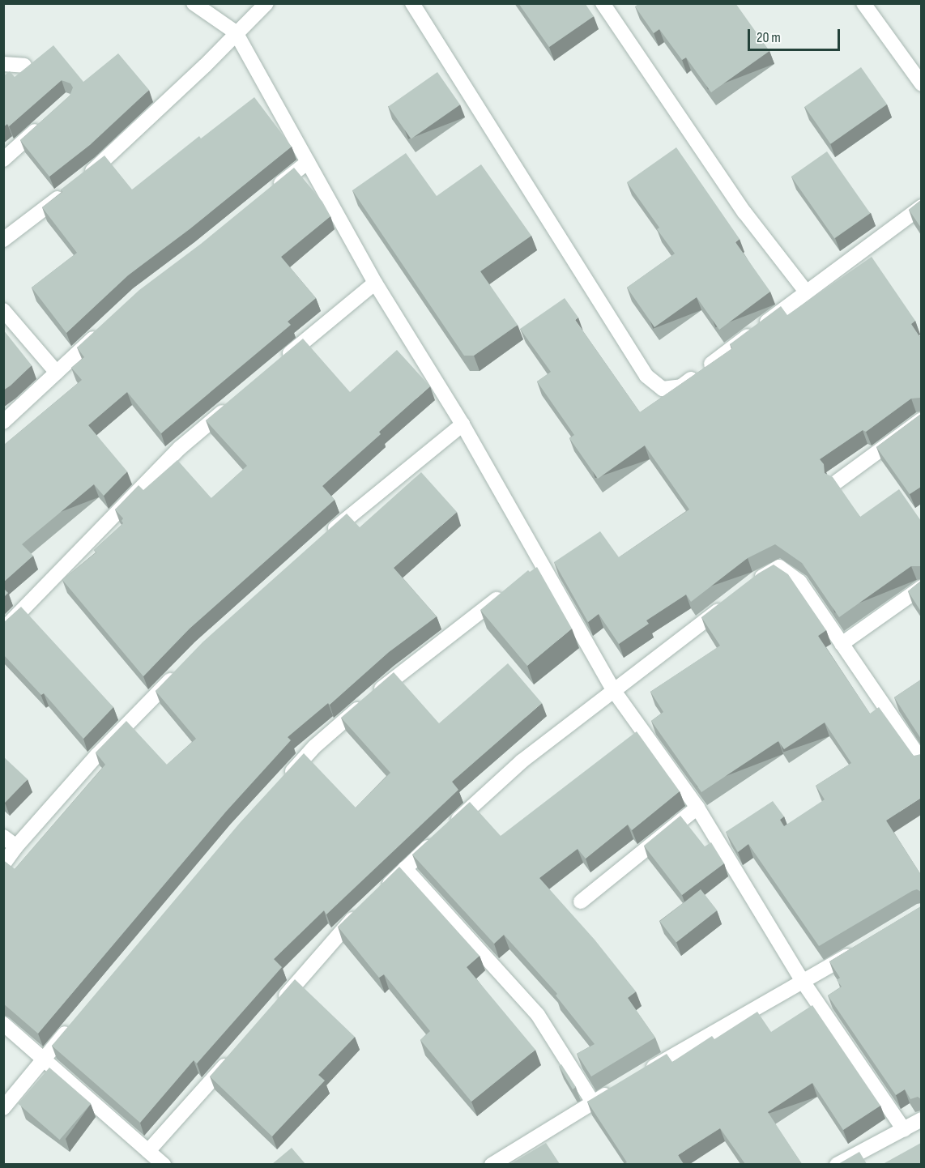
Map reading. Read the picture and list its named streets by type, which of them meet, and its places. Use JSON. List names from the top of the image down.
{
  "scale_bar": "20 m"
}
